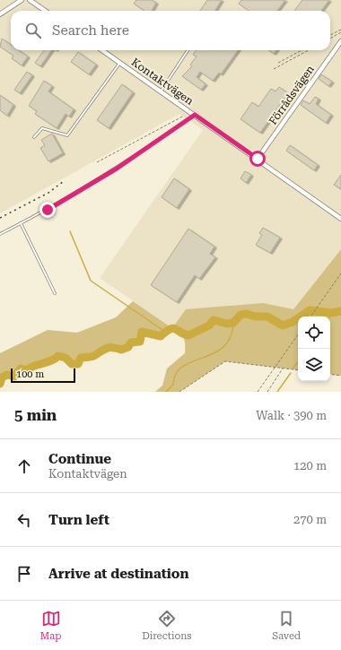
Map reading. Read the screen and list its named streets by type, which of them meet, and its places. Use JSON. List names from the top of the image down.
{
  "streets": {
    "street": ["Kontaktvägen", "Förrådsvägen"]
  },
  "crossings": [
    ["Kontaktvägen", "Förrådsvägen"]
  ],
  "scale_bar": "100 m",
  "page": {
    "search": "Search here",
    "scale": "100 m",
    "heading": ["5 min", "Walk · 390 m"],
    "list": [
      ["Continue", "Kontaktvägen", "120 m"],
      ["Turn left", "270 m"],
      "Arrive at destination"
    ],
    "nav": ["Map", "Directions", "Saved"]
  }
}
